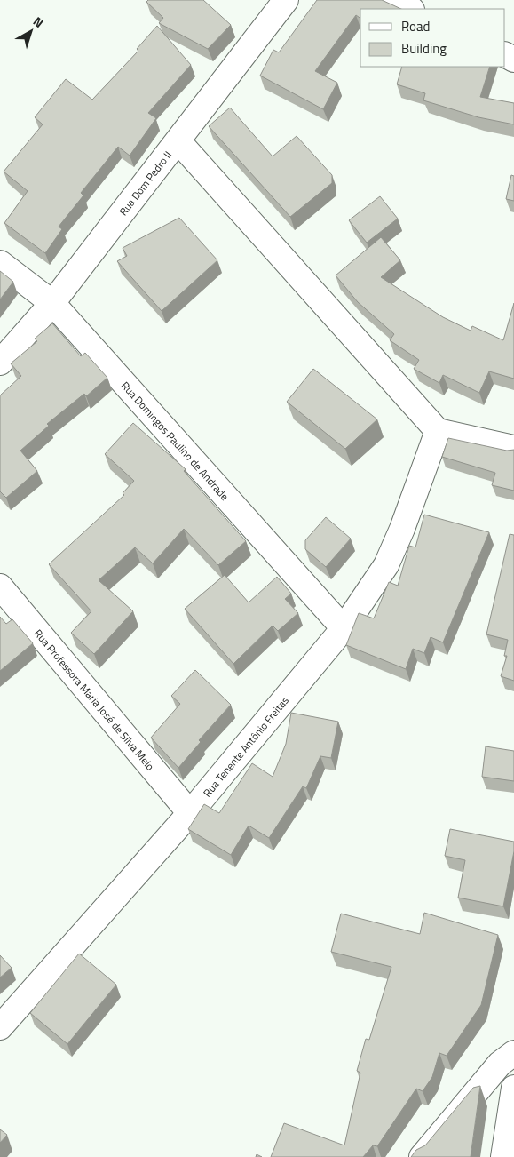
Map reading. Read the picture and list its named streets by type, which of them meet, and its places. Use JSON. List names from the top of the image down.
{
  "streets": {
    "street": [
      "Rua Dom Pedro II",
      "Rua Domingos Paulino de Andrade",
      "Rua Professora Maria José de Silva Melo",
      "Rua Tenente Antônio Freitas"
    ]
  },
  "crossings": [
    ["Rua Dom Pedro II", "Rua Domingos Paulino de Andrade"],
    ["Rua Domingos Paulino de Andrade", "Rua Tenente Antônio Freitas"],
    ["Rua Professora Maria José de Silva Melo", "Rua Tenente Antônio Freitas"]
  ],
  "legend": ["Road", "Building"],
  "north": "top right"
}
